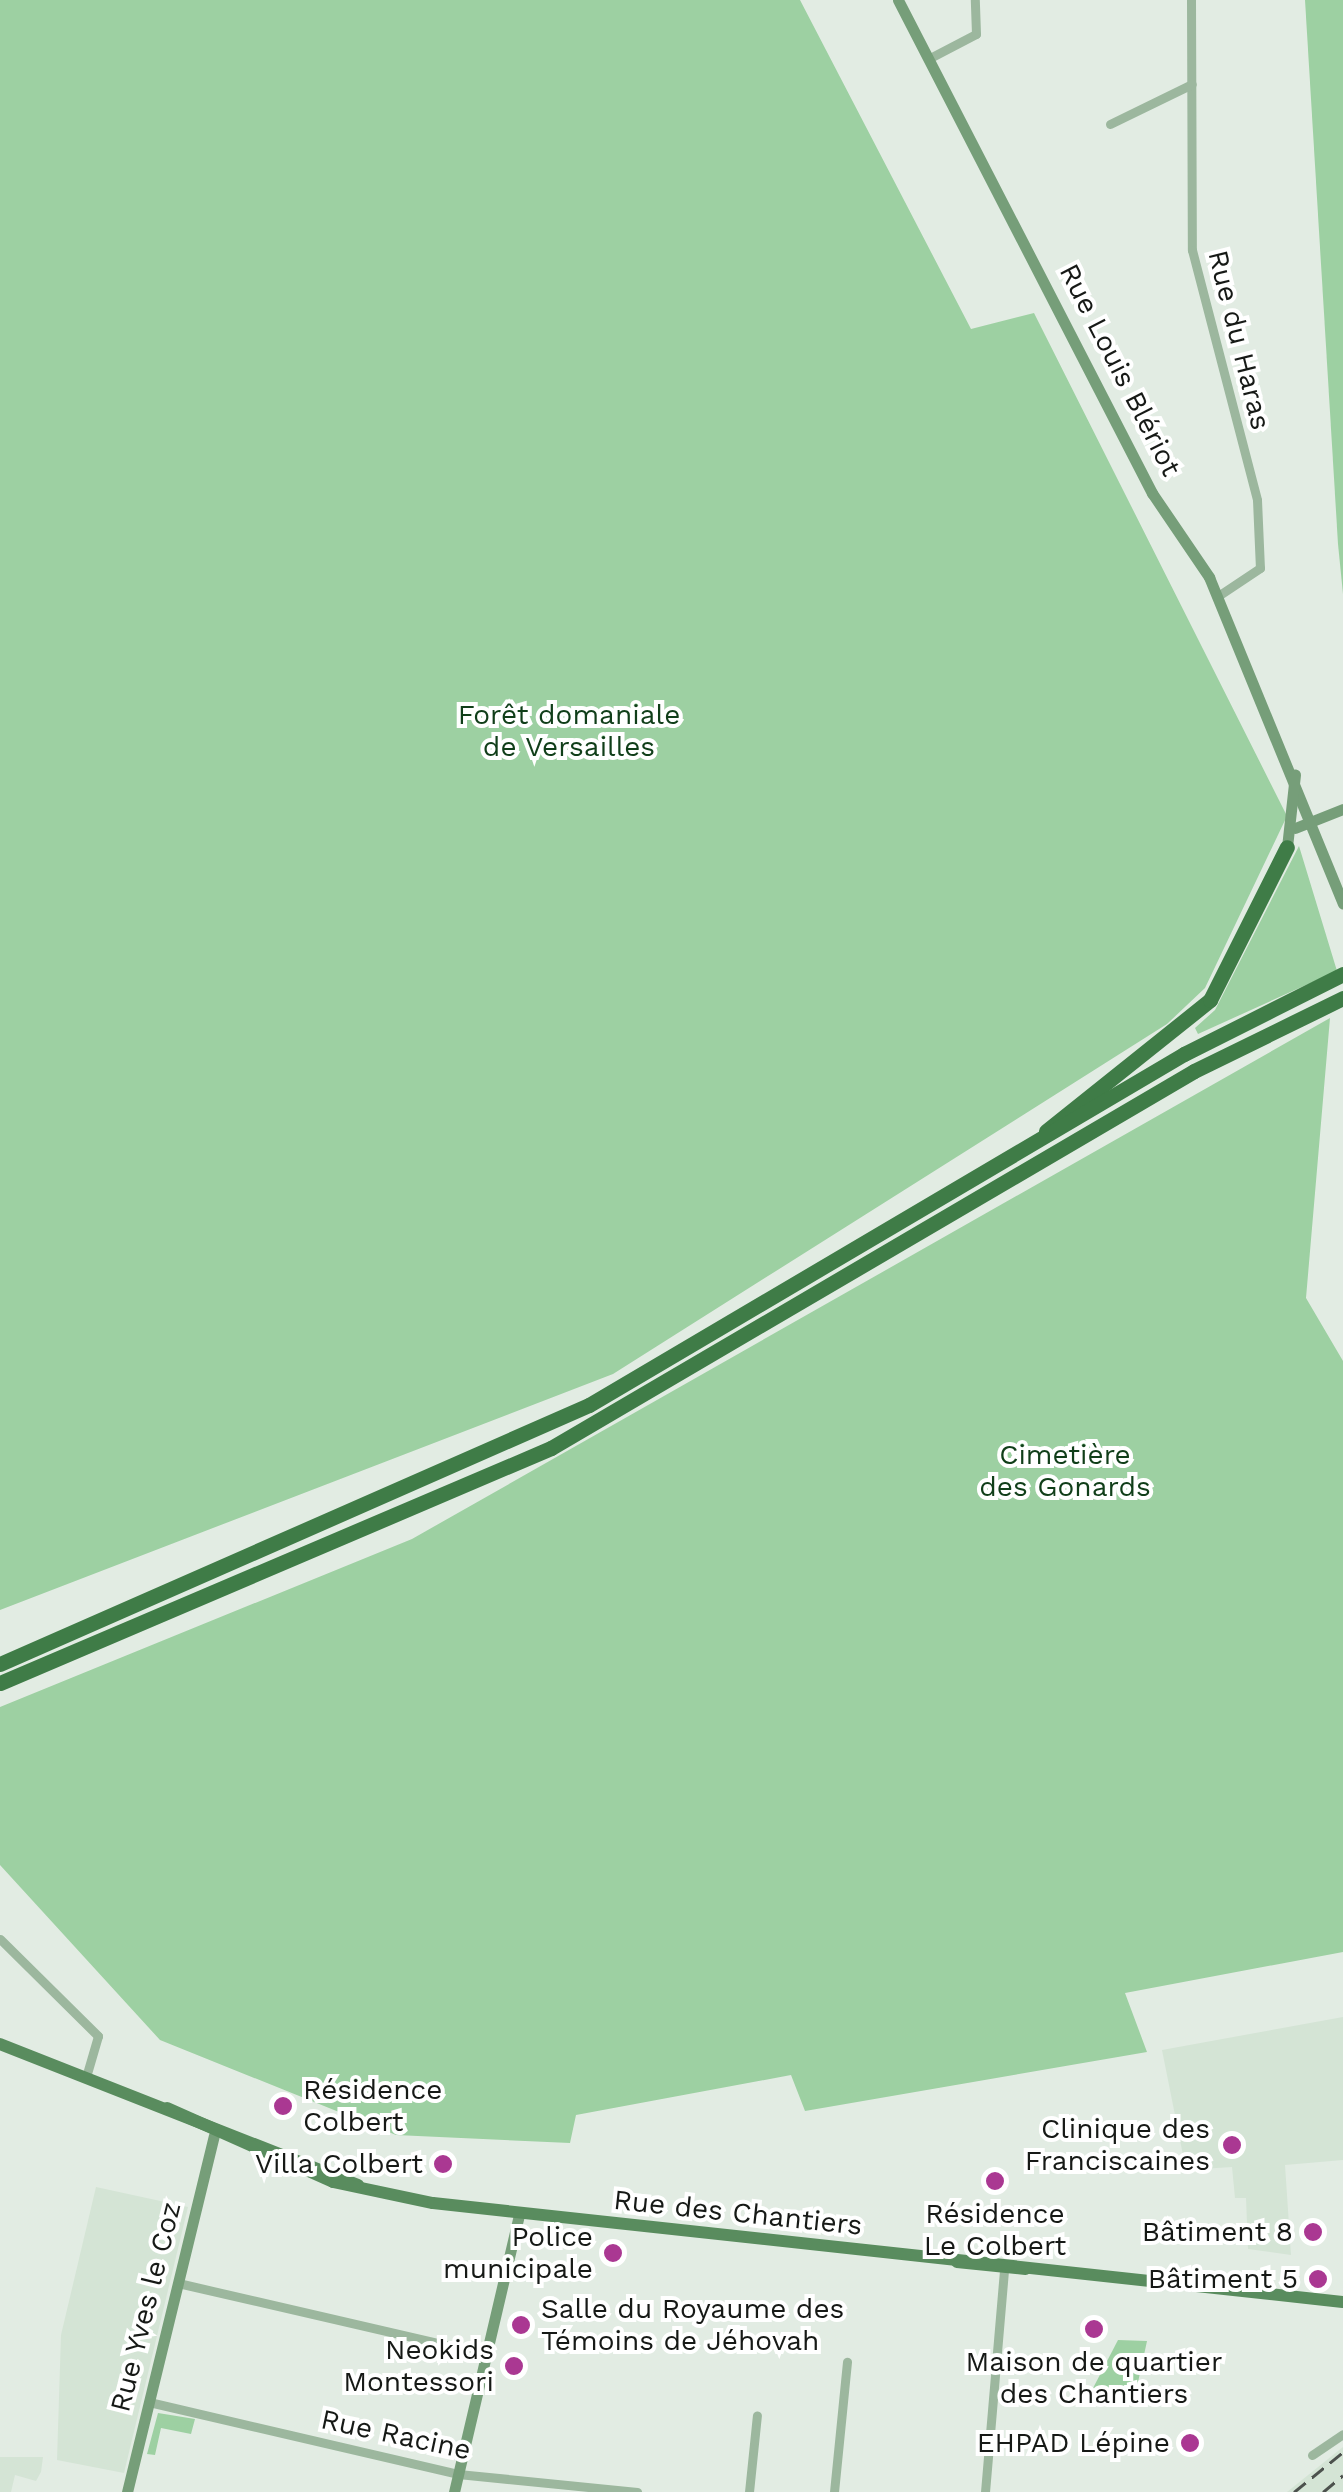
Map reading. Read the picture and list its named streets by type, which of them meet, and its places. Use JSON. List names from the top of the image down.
{
  "streets": {
    "main road": ["Rue Louis Blériot", "Rue des Chantiers", "Rue Yves le Coz"],
    "street": ["Rue du Haras", "Rue Racine"]
  },
  "crossings": [
    ["Rue du Haras", "Rue Louis Blériot"],
    ["Rue des Chantiers", "Rue Yves le Coz"],
    ["Rue Yves le Coz", "Rue Racine"]
  ],
  "parks": ["Forêt domaniale de Versailles", "Cimetière des Gonards"],
  "places": [
    "Résidence Colbert",
    "Clinique des Franciscaines",
    "Villa Colbert",
    "Résidence Le Colbert",
    "Bâtiment 8",
    "Police municipale",
    "Bâtiment 5",
    "Salle du Royaume des Témoins de Jéhovah",
    "Maison de quartier des Chantiers",
    "Neokids Montessori",
    "EHPAD Lépine"
  ]
}
